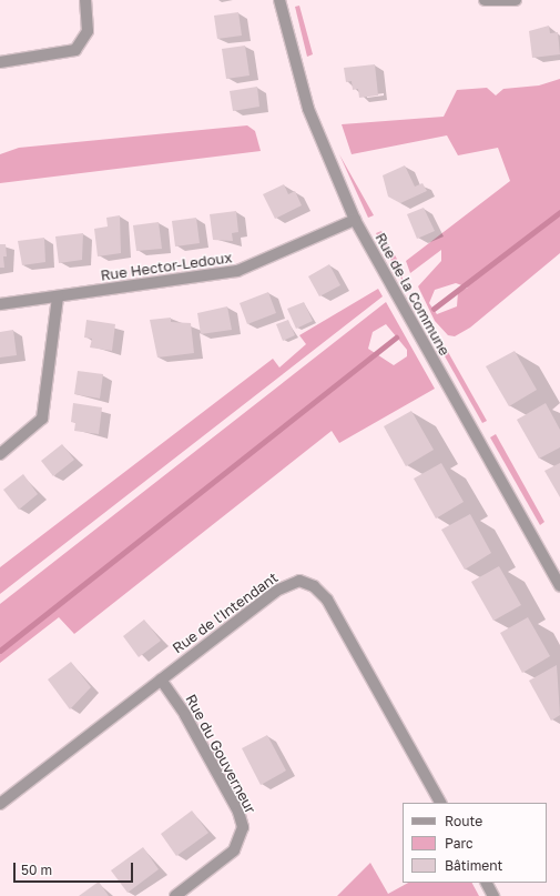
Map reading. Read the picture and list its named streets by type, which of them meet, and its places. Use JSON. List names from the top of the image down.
{
  "streets": {
    "street": [
      "Rue Hector-Ledoux",
      "Rue de la Commune",
      "Rue de l'Intendant",
      "Rue du Gouverneur"
    ]
  },
  "crossings": [
    ["Rue Hector-Ledoux", "Rue de la Commune"],
    ["Rue de l'Intendant", "Rue du Gouverneur"]
  ],
  "legend": ["Route", "Parc", "Bâtiment"],
  "scale_bar": "50 m"
}
